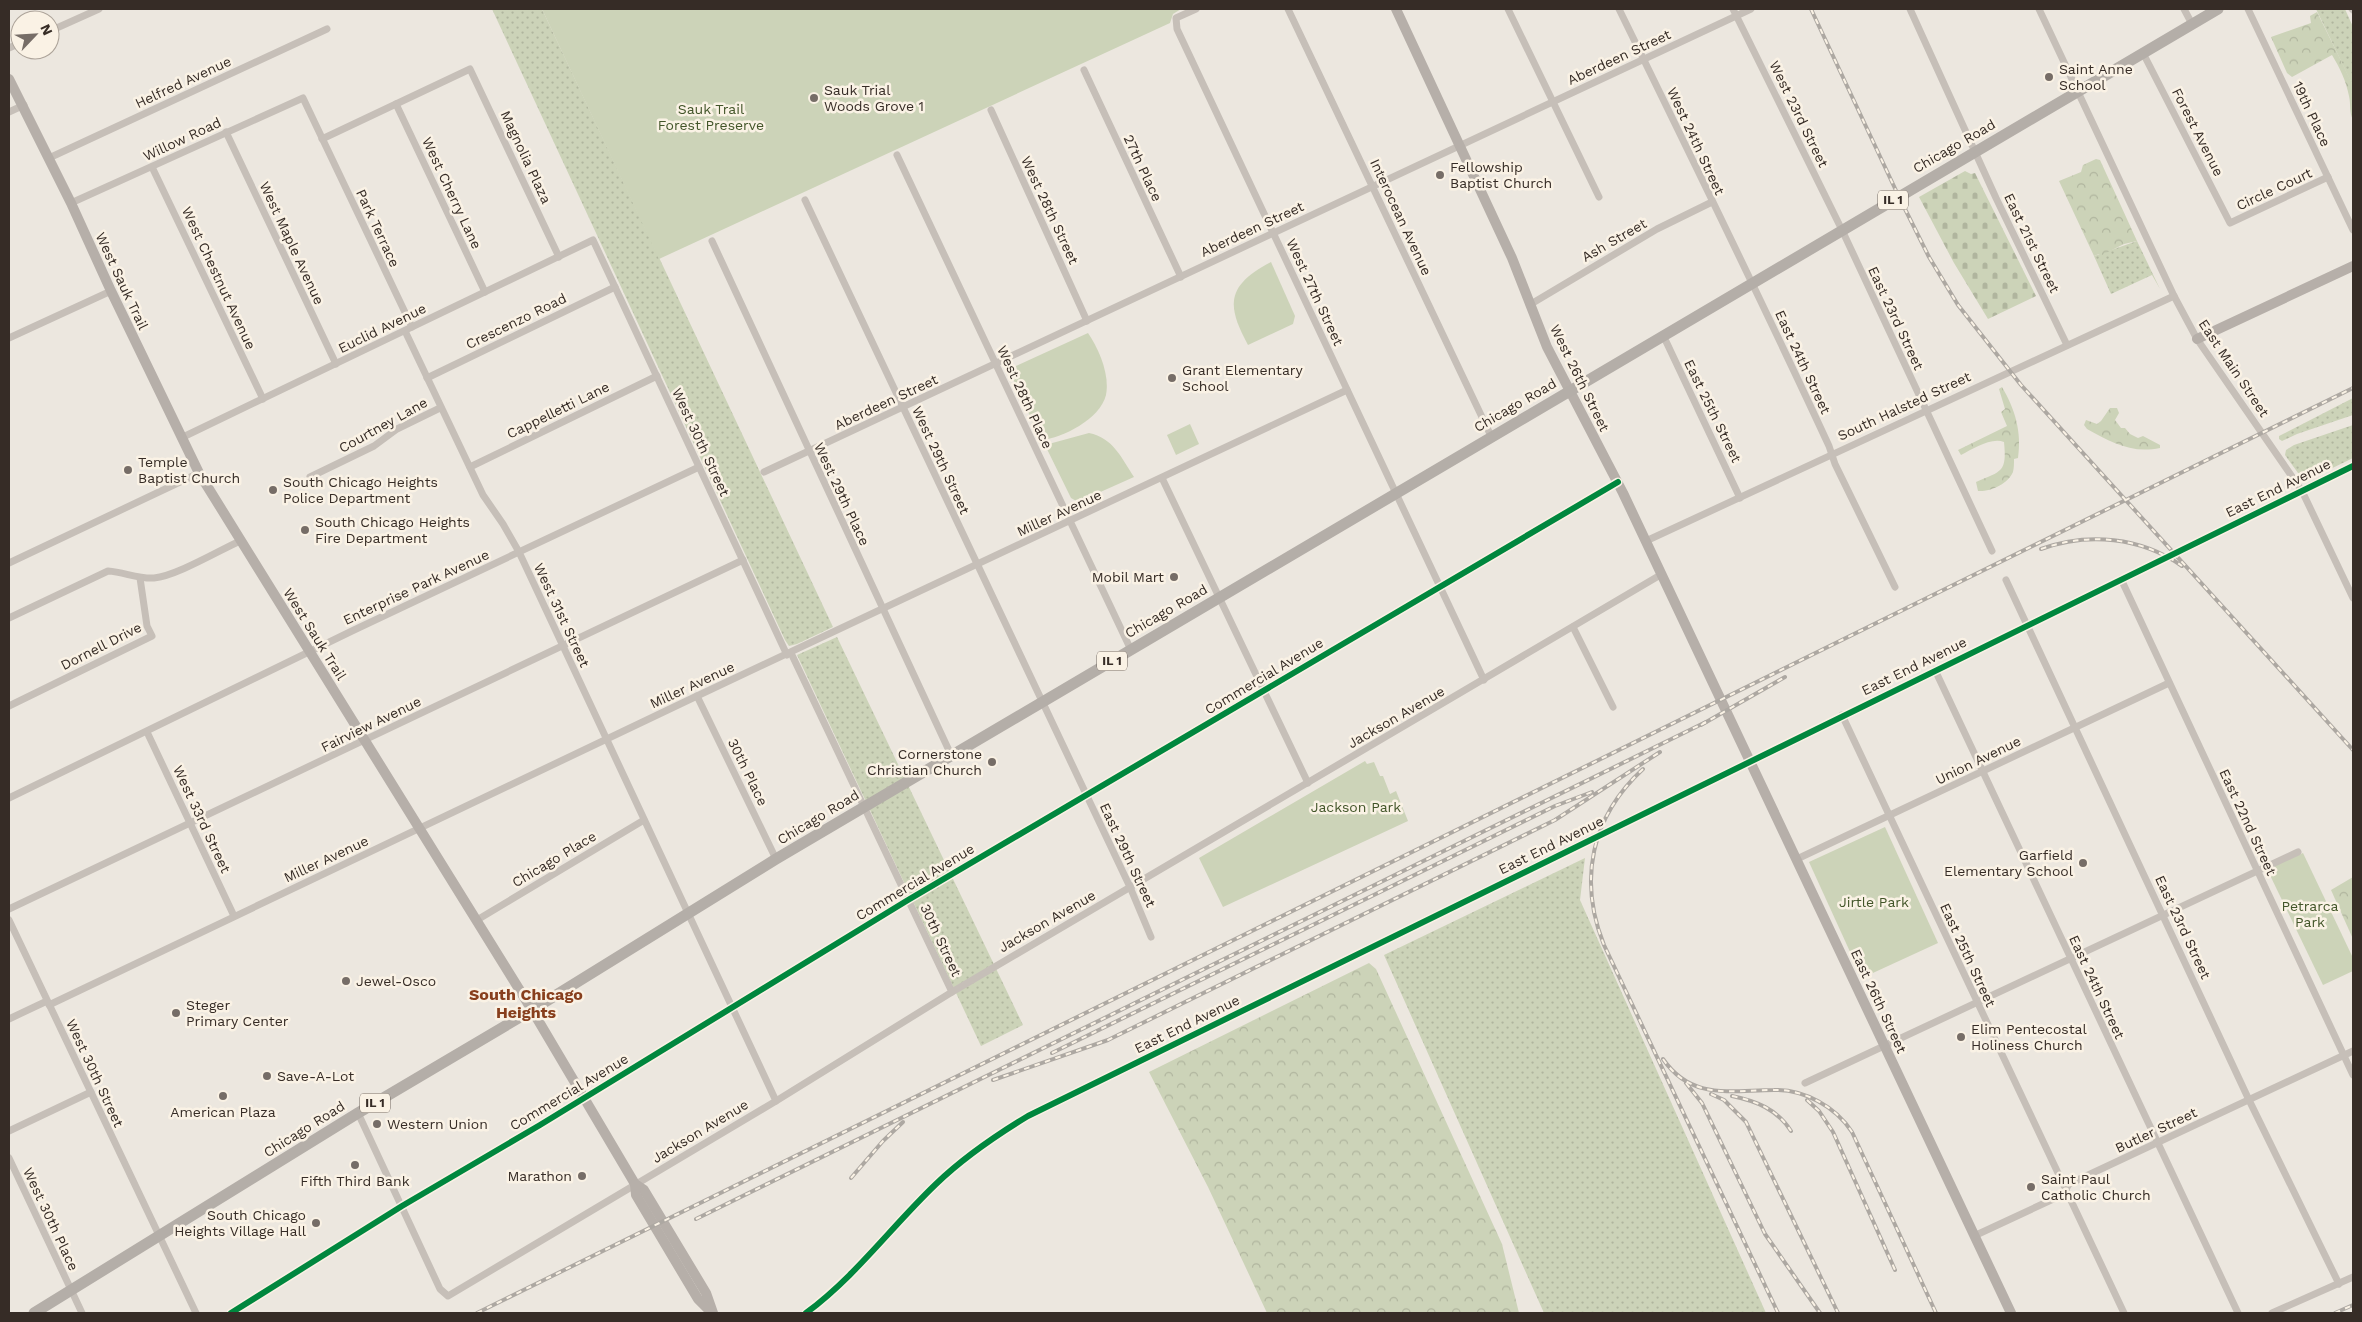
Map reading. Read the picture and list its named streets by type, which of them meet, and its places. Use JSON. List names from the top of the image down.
{
  "streets": {
    "main road": ["Chicago Road", "IL 1"],
    "street": [
      "Aberdeen Street",
      "Helfred Avenue",
      "West 23rd Street",
      "19th Place",
      "Forest Avenue",
      "Willow Road",
      "West 24th Street",
      "Magnolia Plaza",
      "27th Place",
      "Circle Court",
      "West Cherry Lane",
      "West 28th Street",
      "Interocean Avenue",
      "Park Terrace",
      "Ash Street",
      "West Maple Avenue",
      "East 21st Street",
      "West Chestnut Avenue",
      "West Sauk Trail",
      "West 27th Street",
      "East 23rd Street",
      "Crescenzo Road",
      "Euclid Avenue",
      "East 24th Street",
      "East Main Street",
      "West 26th Street",
      "West 28th Place",
      "South Halsted Street",
      "Cappelletti Lane",
      "East 25th Street",
      "Courtney Lane",
      "West 30th Street",
      "West 29th Street",
      "East End Avenue",
      "West 29th Place",
      "Miller Avenue",
      "Enterprise Park Avenue",
      "West 31st Street",
      "Dornell Drive",
      "Commercial Avenue",
      "Jackson Avenue",
      "Fairview Avenue",
      "Union Avenue",
      "30th Place",
      "West 33rd Street",
      "East 22nd Street",
      "East 29th Street",
      "Chicago Place",
      "30th Street",
      "East 26th Street",
      "Butler Street",
      "West 30th Place"
    ]
  },
  "crossings": [
    ["Aberdeen Street", "West 23rd Street"],
    ["Aberdeen Street", "West 24th Street"],
    ["Aberdeen Street", "27th Place"],
    ["Aberdeen Street", "West 28th Street"],
    ["Aberdeen Street", "Interocean Avenue"],
    ["Aberdeen Street", "West 27th Street"],
    ["Aberdeen Street", "West 26th Street"],
    ["Aberdeen Street", "West 28th Place"],
    ["Aberdeen Street", "West 29th Street"],
    ["Aberdeen Street", "West 29th Place"],
    ["Helfred Avenue", "West Sauk Trail"],
    ["West 23rd Street", "Chicago Road"],
    ["West 23rd Street", "East 23rd Street"],
    ["19th Place", "Circle Court"],
    ["Forest Avenue", "Chicago Road"],
    ["Forest Avenue", "Circle Court"],
    ["Willow Road", "Park Terrace"],
    ["Willow Road", "West Maple Avenue"],
    ["Willow Road", "West Chestnut Avenue"],
    ["Willow Road", "West Sauk Trail"],
    ["West 24th Street", "Chicago Road"],
    ["West 24th Street", "Ash Street"],
    ["West 24th Street", "East 24th Street"],
    ["Chicago Road", "Interocean Avenue"],
    ["Chicago Road", "East 21st Street"],
    ["Chicago Road", "West Sauk Trail"],
    ["Chicago Road", "West 27th Street"],
    ["Chicago Road", "East 23rd Street"],
    ["Chicago Road", "East 24th Street"],
    ["Chicago Road", "East Main Street"],
    ["Chicago Road", "West 26th Street"],
    ["Chicago Road", "West 28th Place"],
    ["Chicago Road", "East 25th Street"],
    ["Chicago Road", "West 30th Street"],
    ["Chicago Road", "West 29th Street"],
    ["Chicago Road", "West 29th Place"],
    ["Chicago Road", "West 31st Street"],
    ["Chicago Road", "30th Place"],
    ["Chicago Road", "East 29th Street"],
    ["Chicago Road", "West 30th Place"],
    ["Magnolia Plaza", "West Cherry Lane"],
    ["Magnolia Plaza", "Euclid Avenue"],
    ["West Cherry Lane", "Euclid Avenue"],
    ["Park Terrace", "Euclid Avenue"],
    ["Park Terrace", "West 31st Street"],
    ["Ash Street", "West 26th Street"],
    ["West Maple Avenue", "Euclid Avenue"],
    ["East 21st Street", "South Halsted Street"],
    ["West Chestnut Avenue", "Euclid Avenue"],
    ["West Sauk Trail", "Euclid Avenue"],
    ["West Sauk Trail", "Miller Avenue"],
    ["West Sauk Trail", "Enterprise Park Avenue"],
    ["West Sauk Trail", "Commercial Avenue"],
    ["West Sauk Trail", "Jackson Avenue"],
    ["West Sauk Trail", "Fairview Avenue"],
    ["West Sauk Trail", "Chicago Place"],
    ["West 27th Street", "Miller Avenue"],
    ["West 27th Street", "Commercial Avenue"],
    ["West 27th Street", "Jackson Avenue"],
    ["East 23rd Street", "South Halsted Street"],
    ["East 23rd Street", "East End Avenue"],
    ["East 23rd Street", "Union Avenue"],
    ["East 23rd Street", "Butler Street"],
    ["Crescenzo Road", "West 30th Street"],
    ["Crescenzo Road", "West 31st Street"],
    ["Euclid Avenue", "West 30th Street"],
    ["Euclid Avenue", "West 31st Street"],
    ["East 24th Street", "South Halsted Street"],
    ["East 24th Street", "East End Avenue"],
    ["East 24th Street", "Union Avenue"],
    ["East 24th Street", "Butler Street"],
    ["East Main Street", "South Halsted Street"],
    ["East Main Street", "East End Avenue"],
    ["West 26th Street", "South Halsted Street"],
    ["West 26th Street", "Commercial Avenue"],
    ["West 26th Street", "Jackson Avenue"],
    ["West 26th Street", "East 26th Street"],
    ["West 28th Place", "Miller Avenue"],
    ["South Halsted Street", "East 25th Street"],
    ["Cappelletti Lane", "West 30th Street"],
    ["Cappelletti Lane", "West 31st Street"],
    ["East 25th Street", "East End Avenue"],
    ["East 25th Street", "Union Avenue"],
    ["East 25th Street", "Butler Street"],
    ["Courtney Lane", "West 31st Street"],
    ["West 30th Street", "Miller Avenue"],
    ["West 30th Street", "Enterprise Park Avenue"],
    ["West 30th Street", "Commercial Avenue"],
    ["West 30th Street", "Fairview Avenue"],
    ["West 30th Street", "30th Street"],
    ["West 29th Street", "Miller Avenue"],
    ["West 29th Street", "East 29th Street"],
    ["East End Avenue", "East 22nd Street"],
    ["East End Avenue", "East 26th Street"],
    ["West 29th Place", "Miller Avenue"],
    ["Miller Avenue", "West 31st Street"],
    ["Miller Avenue", "30th Place"],
    ["Miller Avenue", "West 33rd Street"],
    ["Enterprise Park Avenue", "West 31st Street"],
    ["Enterprise Park Avenue", "West 33rd Street"],
    ["West 31st Street", "Commercial Avenue"],
    ["West 31st Street", "Jackson Avenue"],
    ["West 31st Street", "Fairview Avenue"],
    ["West 31st Street", "Chicago Place"],
    ["Commercial Avenue", "Jackson Avenue"],
    ["Commercial Avenue", "East 29th Street"],
    ["Commercial Avenue", "30th Street"],
    ["Jackson Avenue", "East 29th Street"],
    ["Jackson Avenue", "30th Street"],
    ["Fairview Avenue", "West 33rd Street"],
    ["Union Avenue", "East 22nd Street"],
    ["Union Avenue", "East 26th Street"],
    ["East 22nd Street", "Butler Street"],
    ["East 26th Street", "Butler Street"]
  ],
  "districts": ["South Chicago Heights"],
  "parks": [
    "Sauk Trail Forest Preserve",
    "Jackson Park",
    "Jirtle Park",
    "Petrarca Park"
  ],
  "places": [
    "Saint Anne School",
    "Sauk Trial Woods Grove 1",
    "Fellowship Baptist Church",
    "Grant Elementary School",
    "Temple Baptist Church",
    "South Chicago Heights Police Department",
    "South Chicago Heights Fire Department",
    "Mobil Mart",
    "Cornerstone Christian Church",
    "Garfield Elementary School",
    "Jewel-Osco",
    "Steger Primary Center",
    "Elim Pentecostal Holiness Church",
    "Save-A-Lot",
    "American Plaza",
    "Western Union",
    "Fifth Third Bank",
    "Marathon",
    "Saint Paul Catholic Church",
    "South Chicago Heights Village Hall"
  ],
  "north": "top right"
}
